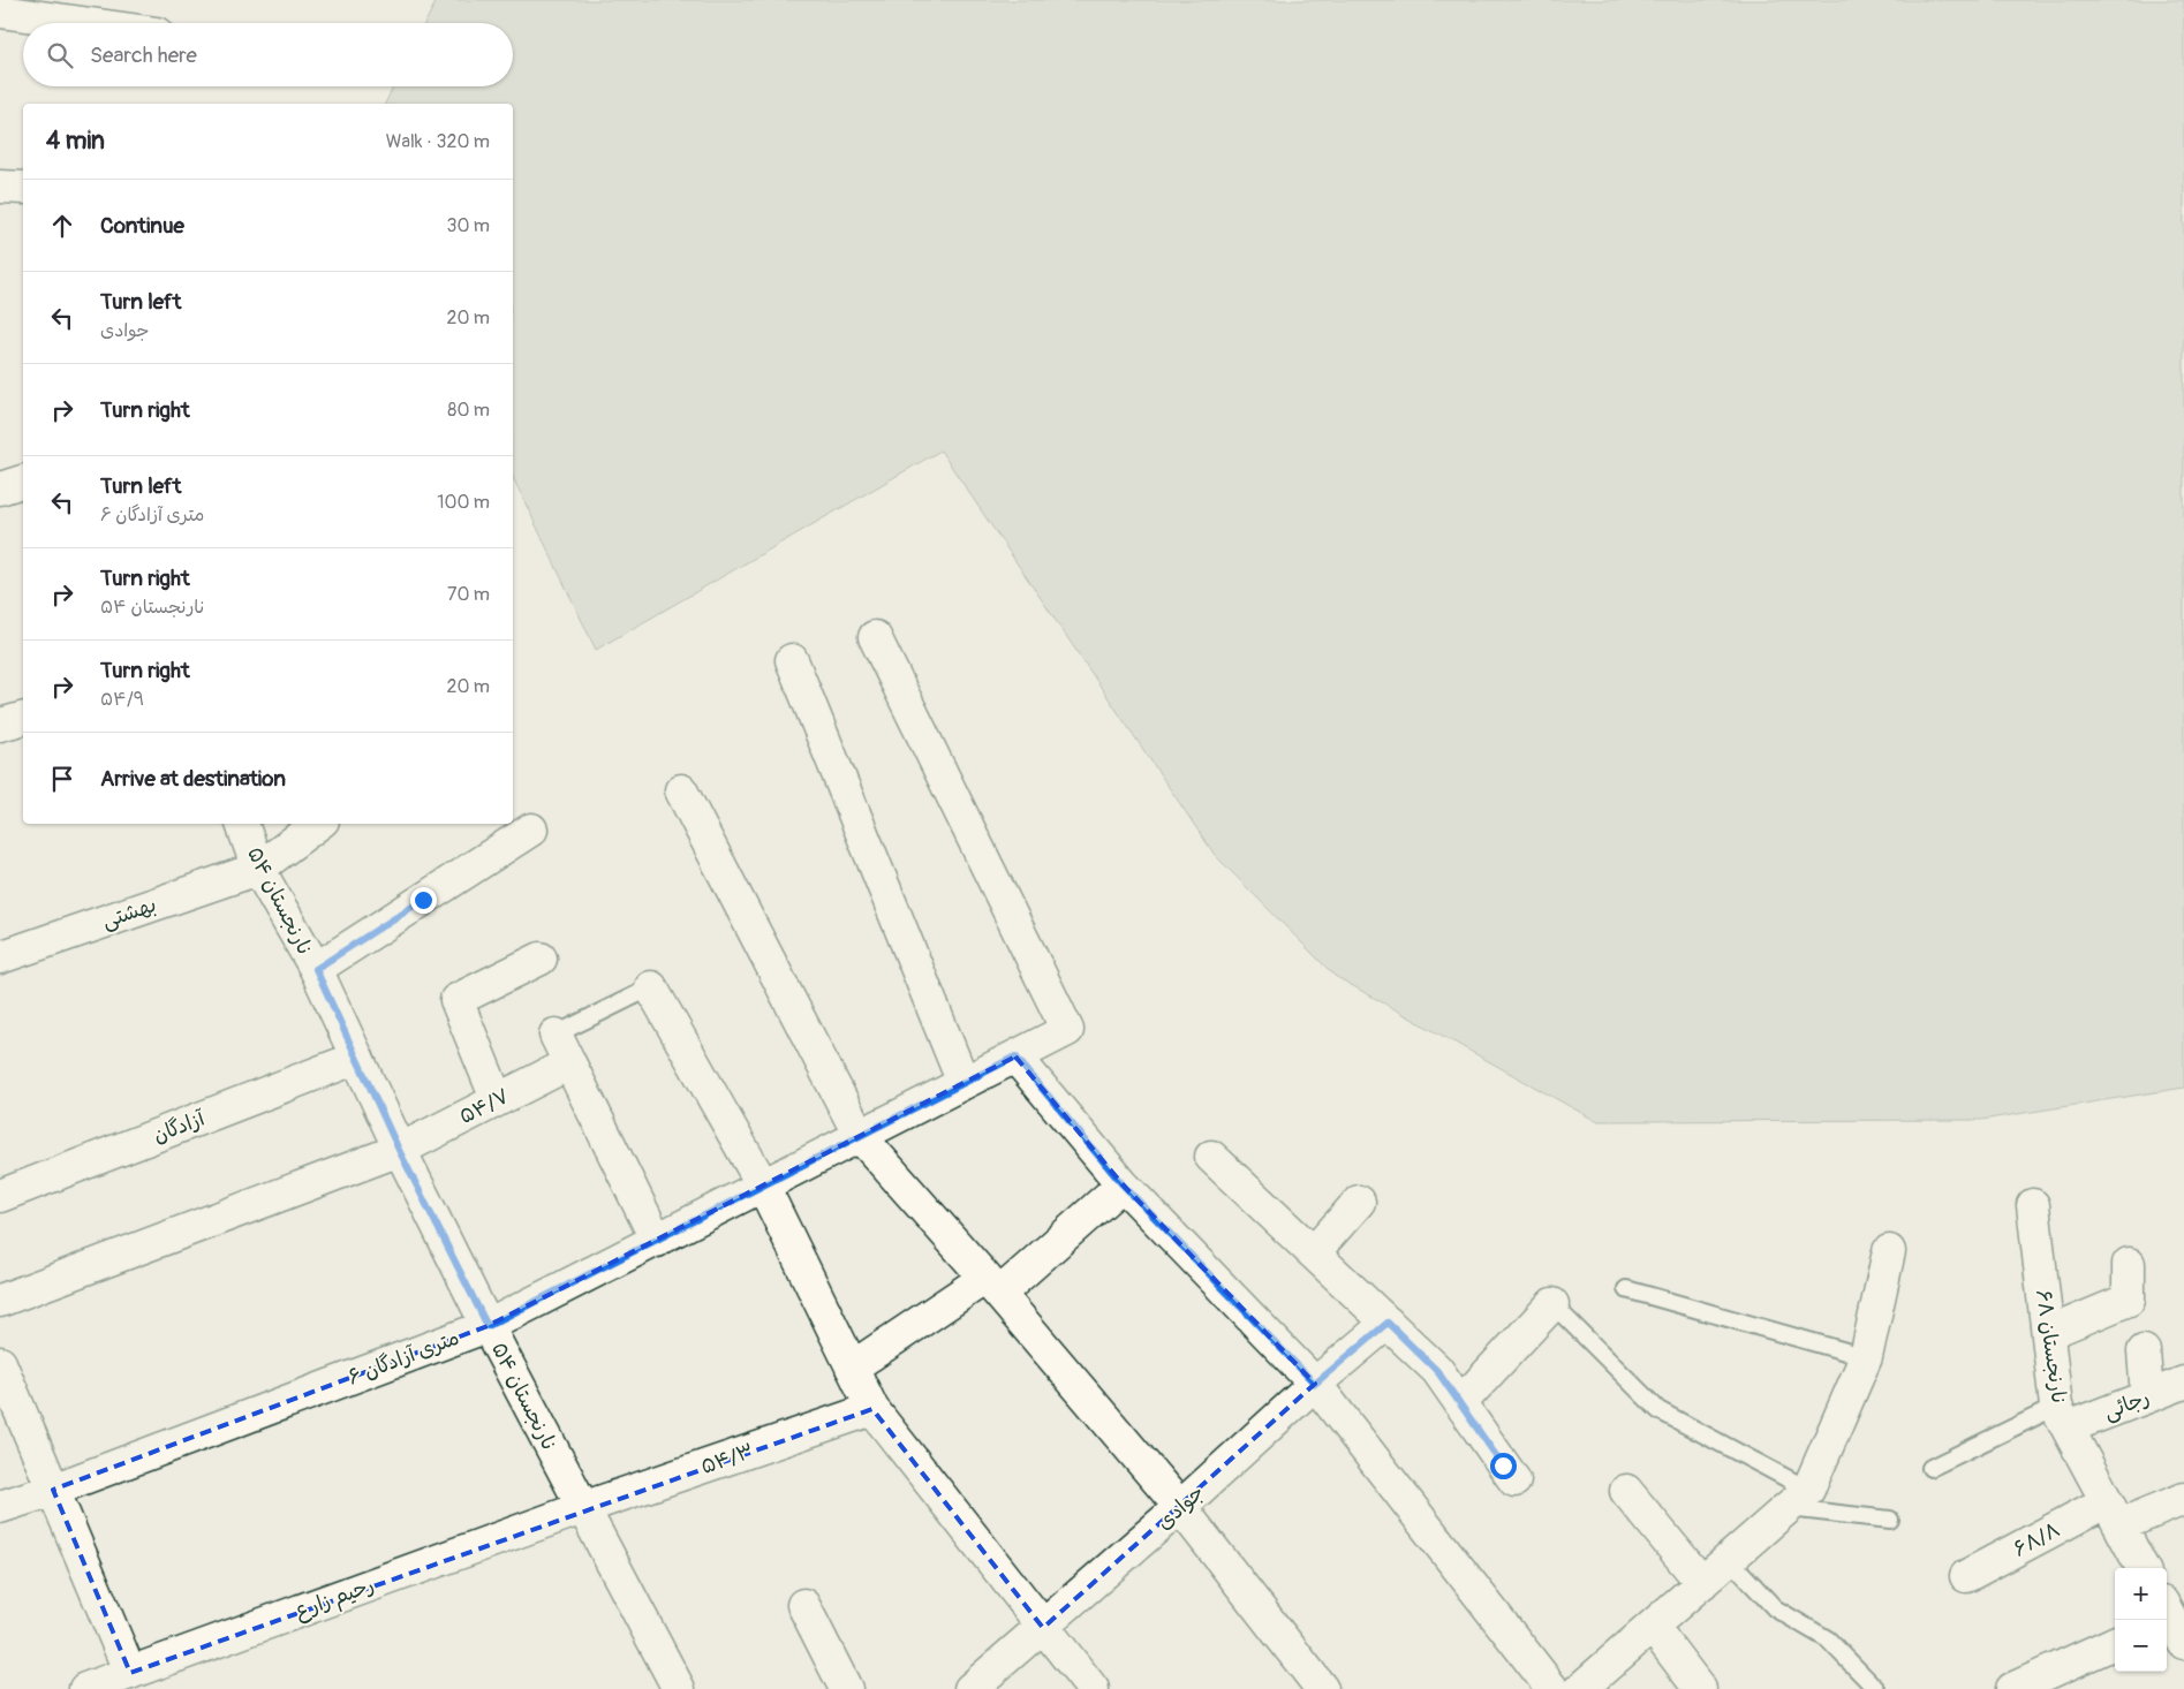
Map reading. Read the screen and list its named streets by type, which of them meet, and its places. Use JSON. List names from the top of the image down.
{
  "streets": {
    "street": [
      "نارنجستان ۵۴",
      "بهشتی",
      "۵۴/۷",
      "آزادگان",
      "نارنجستان ۶۸",
      "۶ متری آزادگان",
      "رجائی",
      "۵۴/۳",
      "جوادی",
      "۶۸/۸",
      "رحیم زارع"
    ]
  },
  "crossings": [
    ["نارنجستان ۵۴", "بهشتی"],
    ["نارنجستان ۵۴", "۵۴/۷"],
    ["نارنجستان ۵۴", "آزادگان"],
    ["نارنجستان ۵۴", "۶ متری آزادگان"],
    ["نارنجستان ۵۴", "۵۴/۳"],
    ["نارنجستان ۵۴", "رحیم زارع"],
    ["نارنجستان ۶۸", "رجائی"],
    ["نارنجستان ۶۸", "۶۸/۸"],
    ["۵۴/۳", "رحیم زارع"]
  ],
  "page": {
    "search": "Search here",
    "heading": ["4 min", "Walk · 320 m"],
    "list": [
      ["Continue", "30 m"],
      ["Turn left", "جوادی", "20 m"],
      ["Turn right", "80 m"],
      ["Turn left", "۶ متری آزادگان", "100 m"],
      ["Turn right", "نارنجستان ۵۴", "70 m"],
      ["Turn right", "۵۴/۹", "20 m"],
      "Arrive at destination"
    ],
    "map_buttons": ["+", "−"]
  }
}
